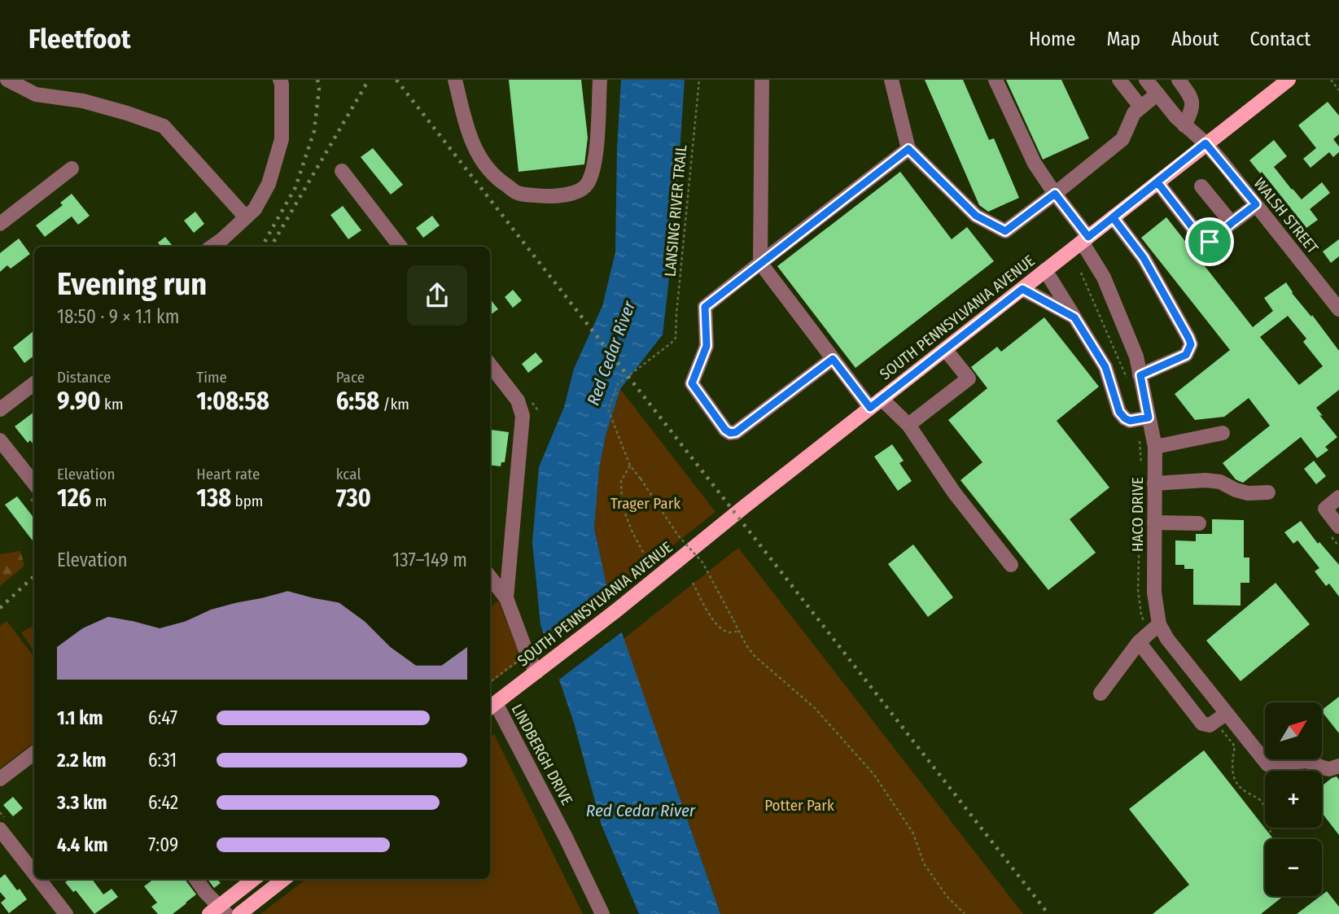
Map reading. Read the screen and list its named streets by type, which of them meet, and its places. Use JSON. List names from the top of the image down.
{
  "streets": {
    "main road": ["SOUTH PENNSYLVANIA AVENUE"],
    "street": ["WALSH STREET", "HACO DRIVE", "LINDBERGH DRIVE"],
    "path": ["LANSING RIVER TRAIL"]
  },
  "crossings": [
    ["WALSH STREET", "SOUTH PENNSYLVANIA AVENUE"],
    ["SOUTH PENNSYLVANIA AVENUE", "HACO DRIVE"],
    ["SOUTH PENNSYLVANIA AVENUE", "LINDBERGH DRIVE"]
  ],
  "water": ["Red Cedar River"],
  "parks": ["Trager Park", "Potter Park"],
  "north": "top right",
  "page": {
    "header": "Fleetfoot",
    "nav": [
      "Home",
      "Map",
      "About",
      "Contact"
    ],
    "heading": ["Evening run", "18:50 · 9 × 1.1 km"],
    "stats": [
      ["Distance", "9.90 km"],
      ["Time", "1:08:58"],
      ["Pace", "6:58 /km"],
      ["Elevation", "126 m"],
      ["Heart rate", "138 bpm"],
      ["kcal", "730"]
    ],
    "chart": ["Elevation", "137–149 m"],
    "list": [
      {
        "name": "1.1 km",
        "note": "6:47"
      },
      {
        "name": "2.2 km",
        "note": "6:31"
      },
      {
        "name": "3.3 km",
        "note": "6:42"
      },
      {
        "name": "4.4 km",
        "note": "7:09"
      }
    ],
    "map_buttons": ["+", "−"]
  }
}
